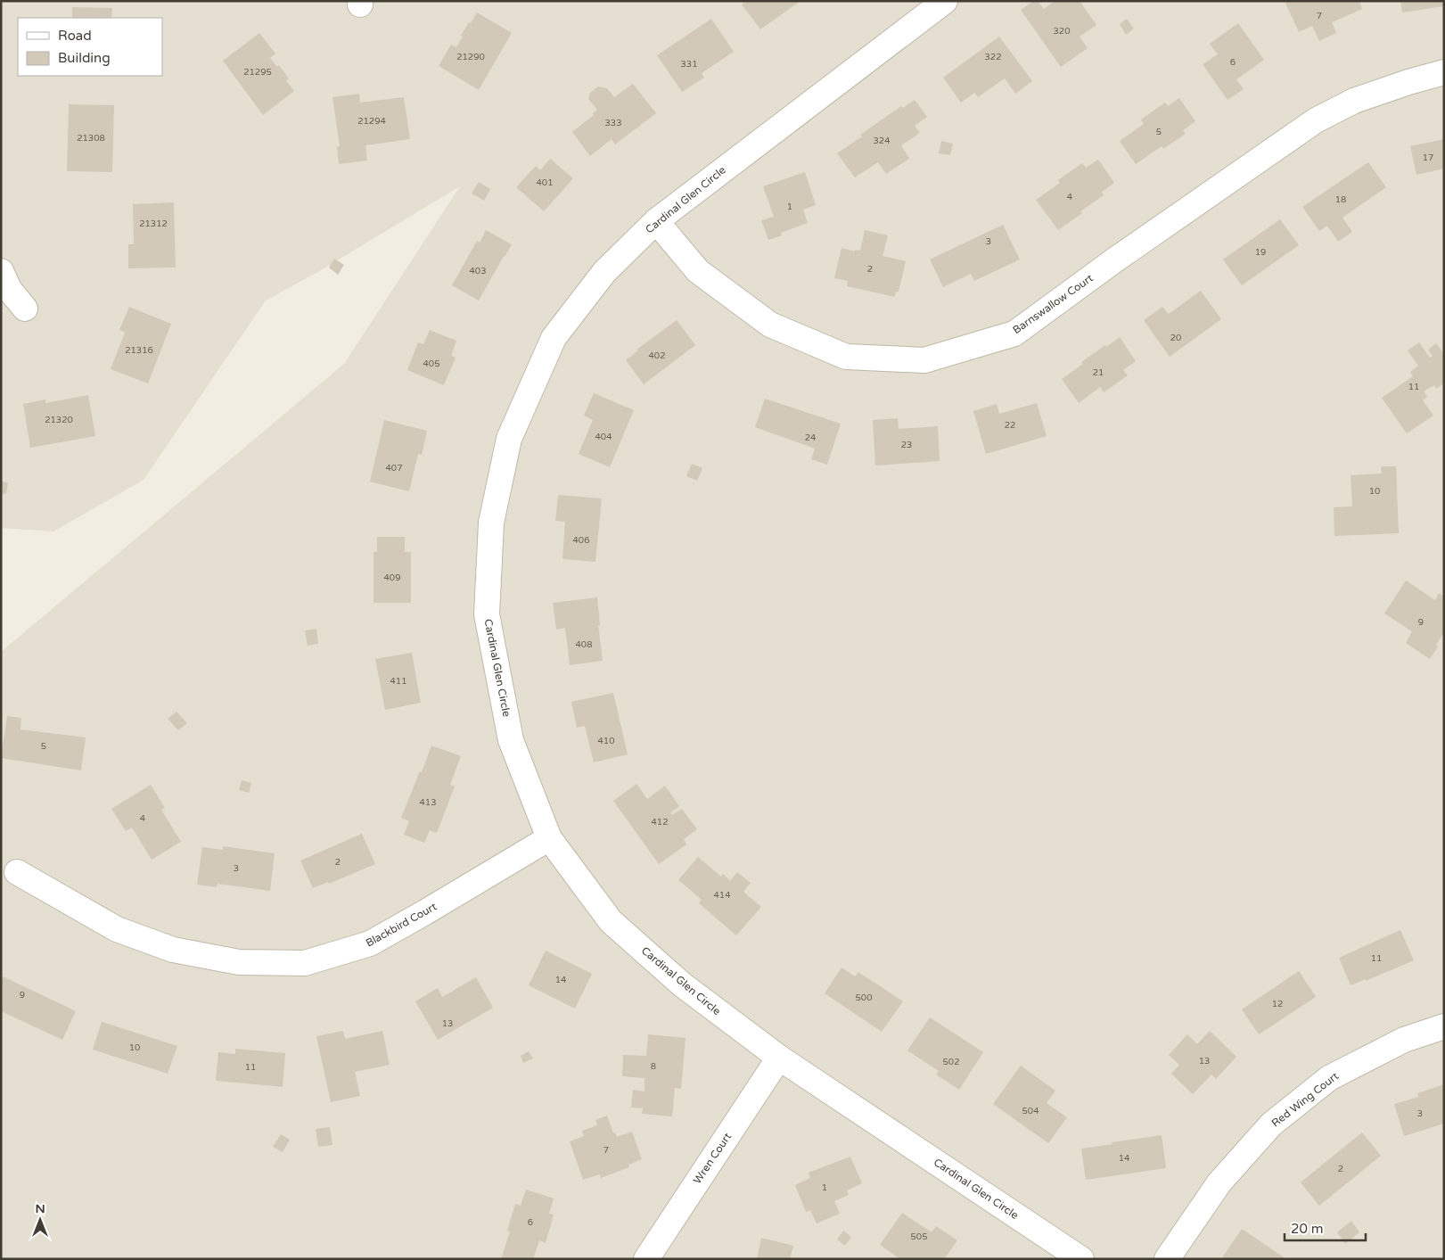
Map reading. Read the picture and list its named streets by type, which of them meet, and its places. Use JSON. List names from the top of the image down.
{
  "streets": {
    "street": [
      "Cardinal Glen Circle",
      "Barnswallow Court",
      "Blackbird Court",
      "Red Wing Court",
      "Wren Court"
    ]
  },
  "crossings": [
    ["Cardinal Glen Circle", "Barnswallow Court"],
    ["Cardinal Glen Circle", "Blackbird Court"],
    ["Cardinal Glen Circle", "Wren Court"]
  ],
  "house_numbers": [
    "7",
    "320",
    "21290",
    "322",
    "6",
    "331",
    "21295",
    "21294",
    "333",
    "5",
    "21308",
    "324",
    "17",
    "401",
    "4",
    "18",
    "1",
    "21312",
    "3",
    "19",
    "2",
    "403",
    "20",
    "21316",
    "402",
    "405",
    "21",
    "11",
    "21320",
    "22",
    "404",
    "24",
    "23",
    "407",
    "10",
    "406",
    "409",
    "9",
    "408",
    "411",
    "410",
    "5",
    "413",
    "4",
    "412",
    "2",
    "3",
    "414",
    "11",
    "14",
    "9",
    "500",
    "12",
    "13",
    "10",
    "13",
    "502",
    "8",
    "11",
    "504",
    "3",
    "7",
    "14",
    "2",
    "1",
    "6",
    "505"
  ],
  "legend": ["Road", "Building"],
  "scale_bar": "20 m",
  "north": "top"
}
